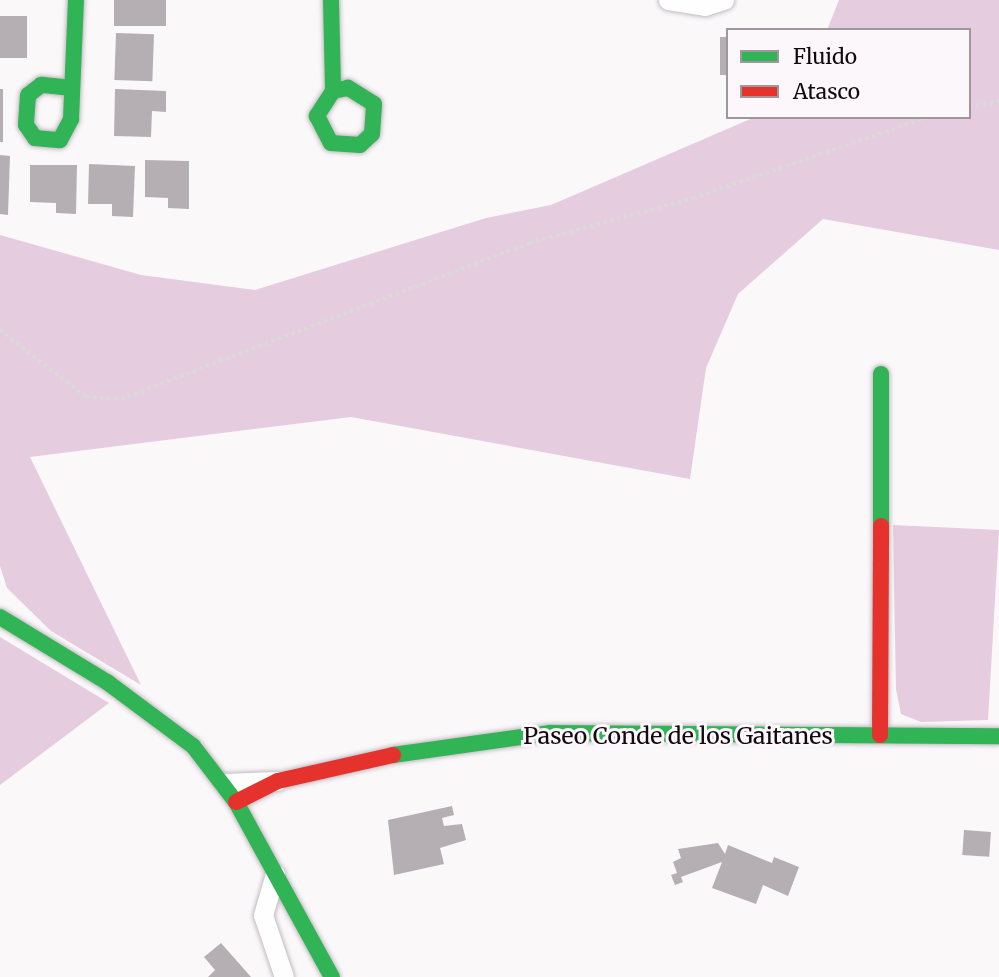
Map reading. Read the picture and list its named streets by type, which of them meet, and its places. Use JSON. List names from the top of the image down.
{
  "streets": {
    "street": ["Paseo Conde de los Gaitanes"]
  },
  "legend": ["Fluido", "Atasco"]
}
